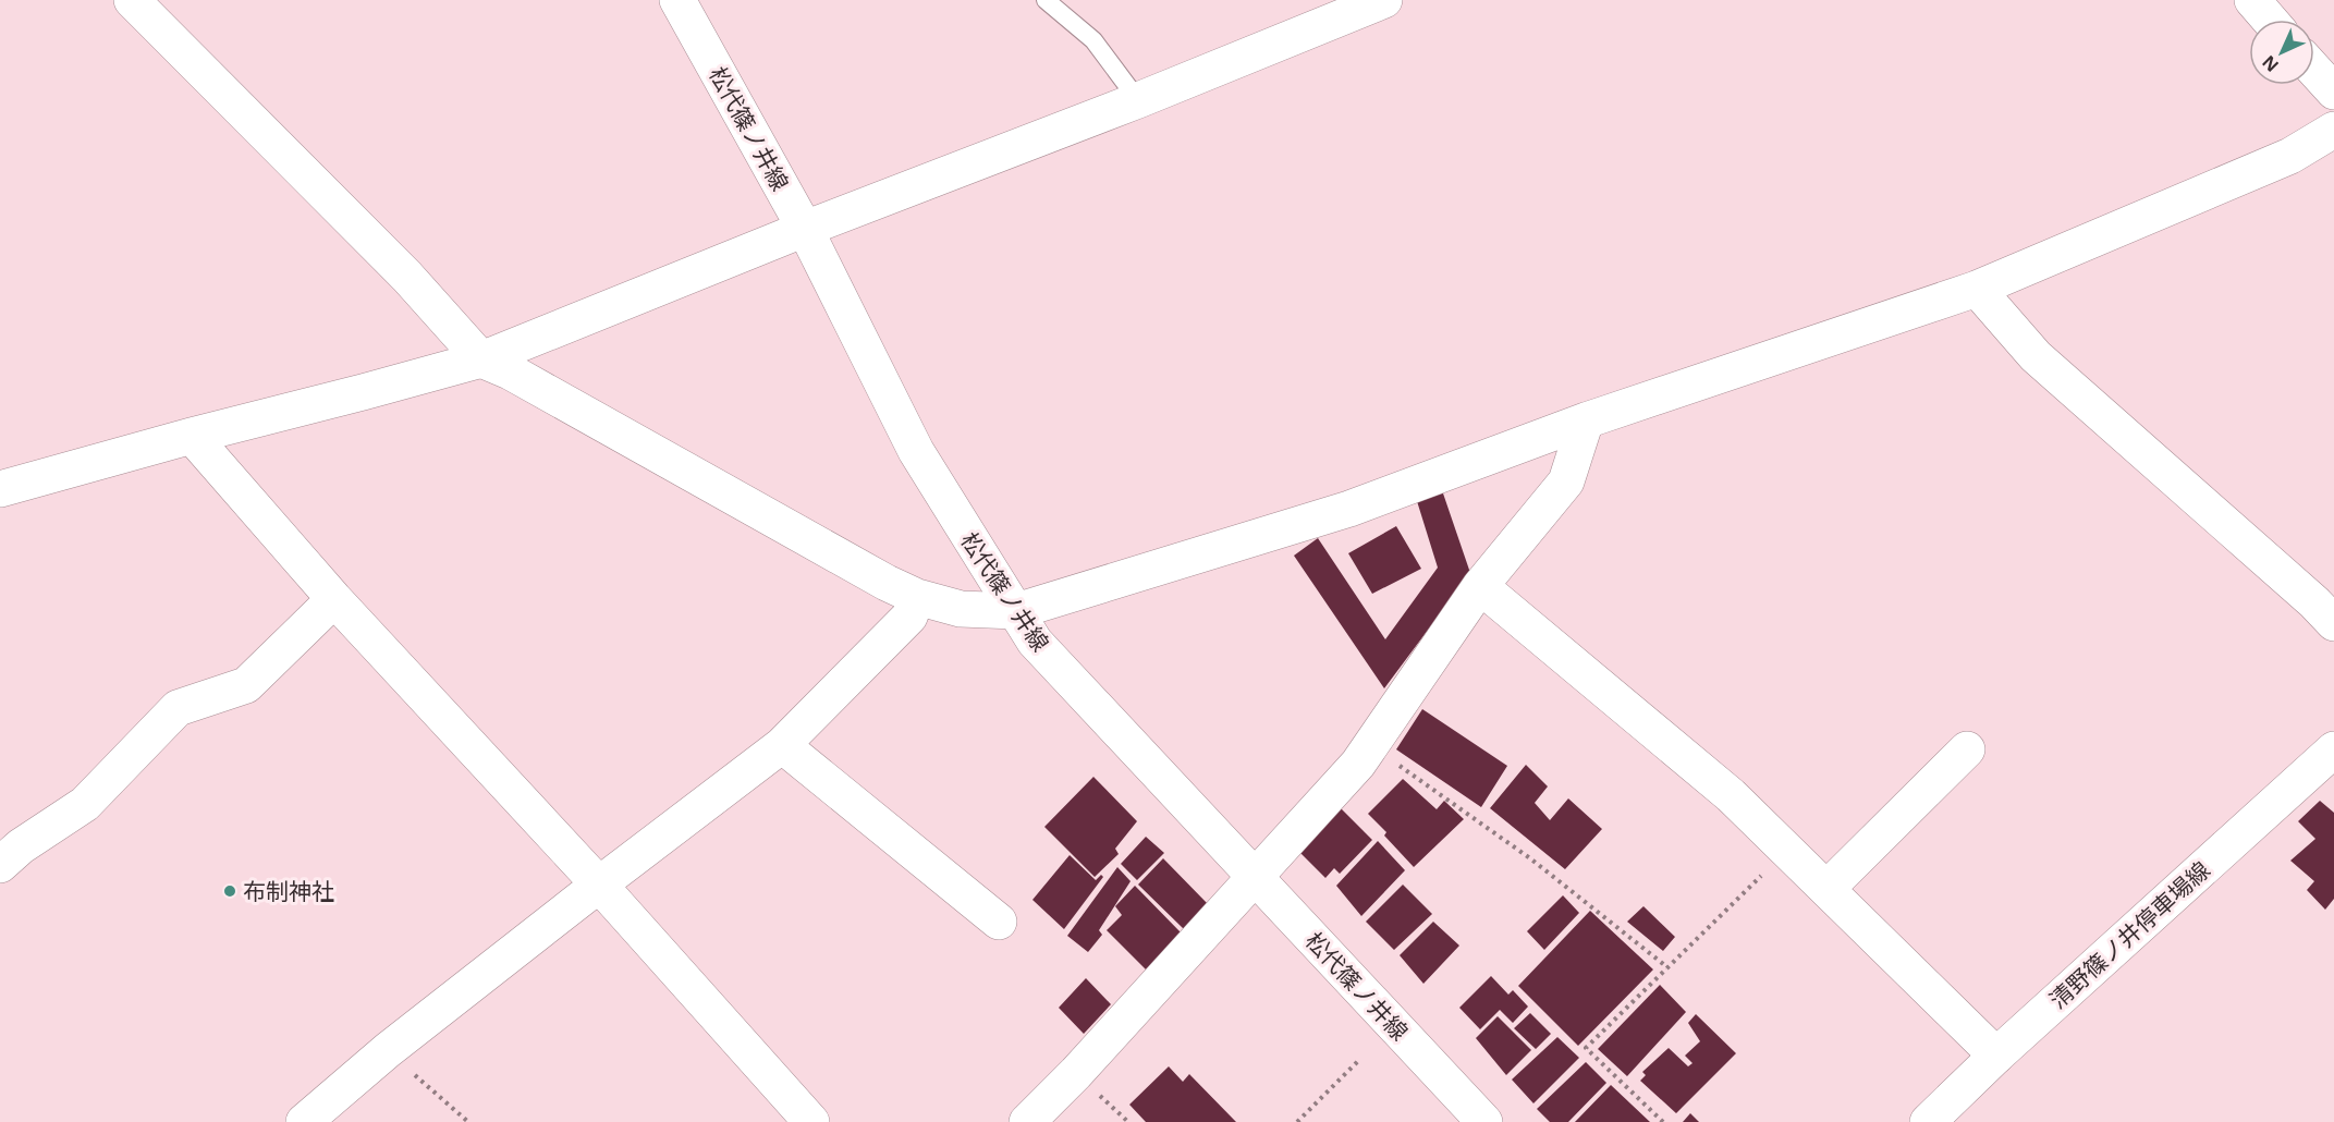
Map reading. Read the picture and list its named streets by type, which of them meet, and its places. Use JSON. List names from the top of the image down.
{
  "streets": {
    "street": ["松代篠ノ井線", "清野篠ノ井停車場線"]
  },
  "places": ["布制神社"],
  "north": "bottom left"
}
